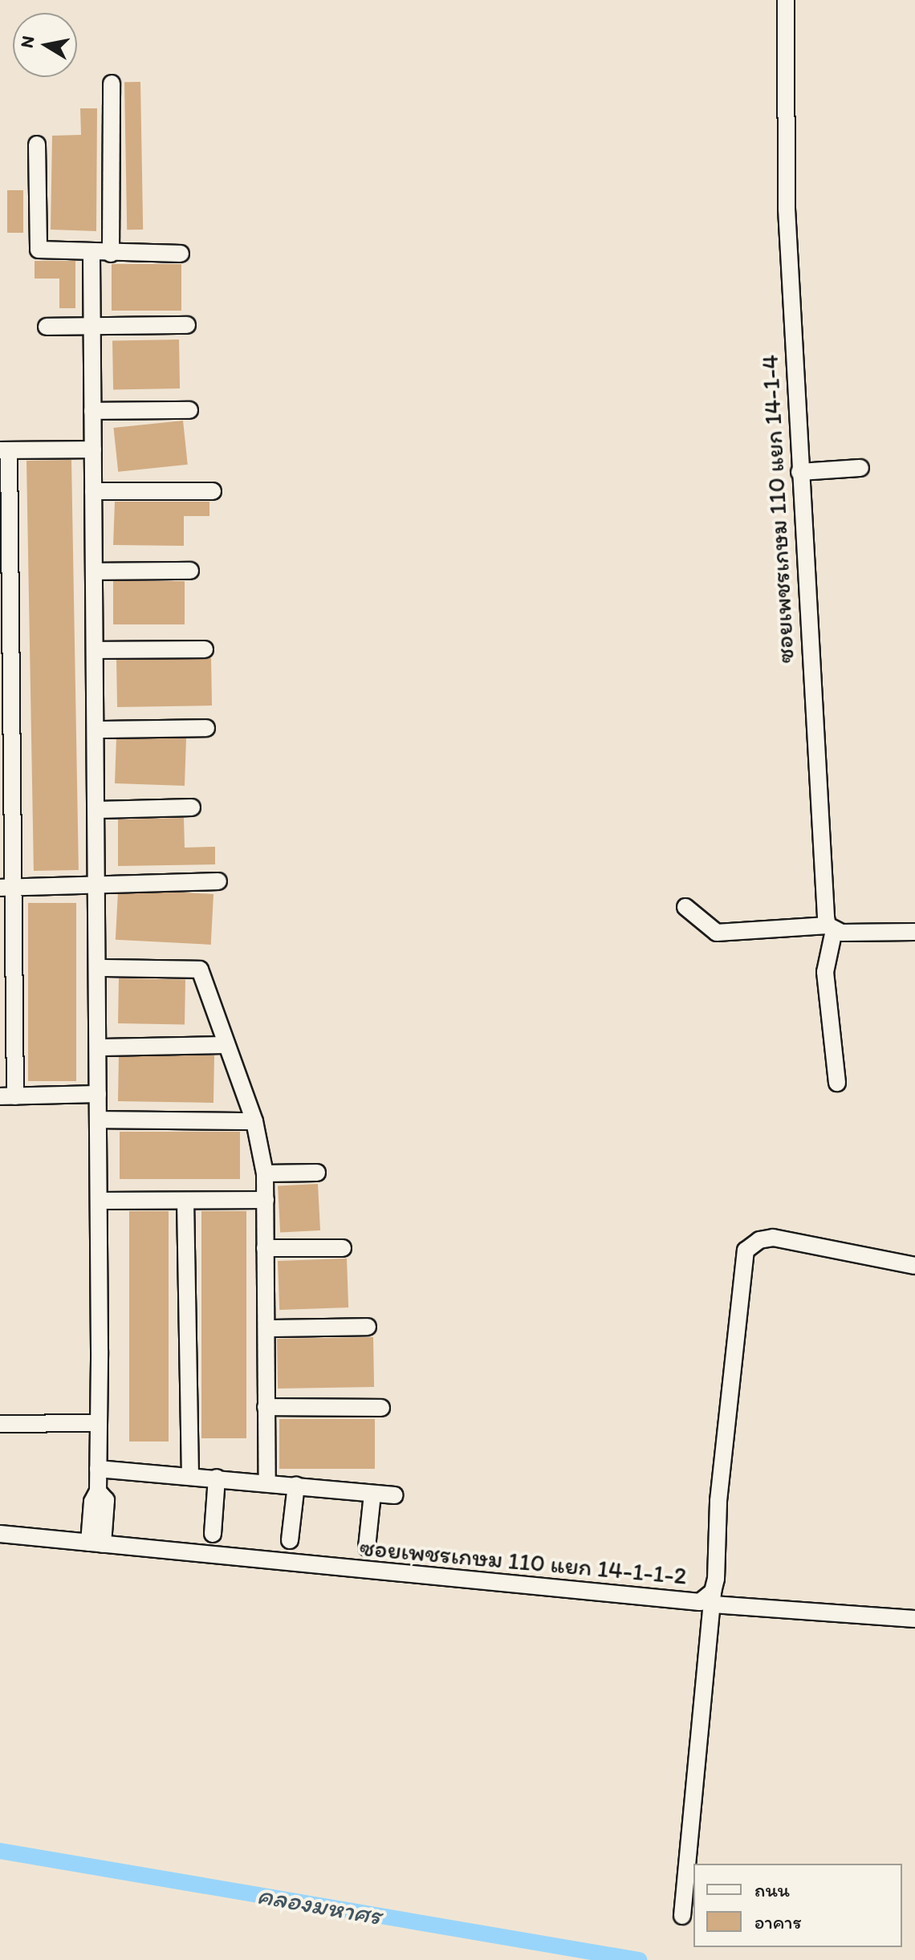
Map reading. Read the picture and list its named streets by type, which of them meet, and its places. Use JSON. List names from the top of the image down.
{
  "streets": {
    "street": ["ซอยเพชรเกษม 110 แยก 14-1-4", "ซอยเพชรเกษม 110 แยก 14-1-1-2"]
  },
  "water": ["คลองมหาศร"],
  "legend": ["ถนน", "อาคาร"],
  "north": "left"
}
